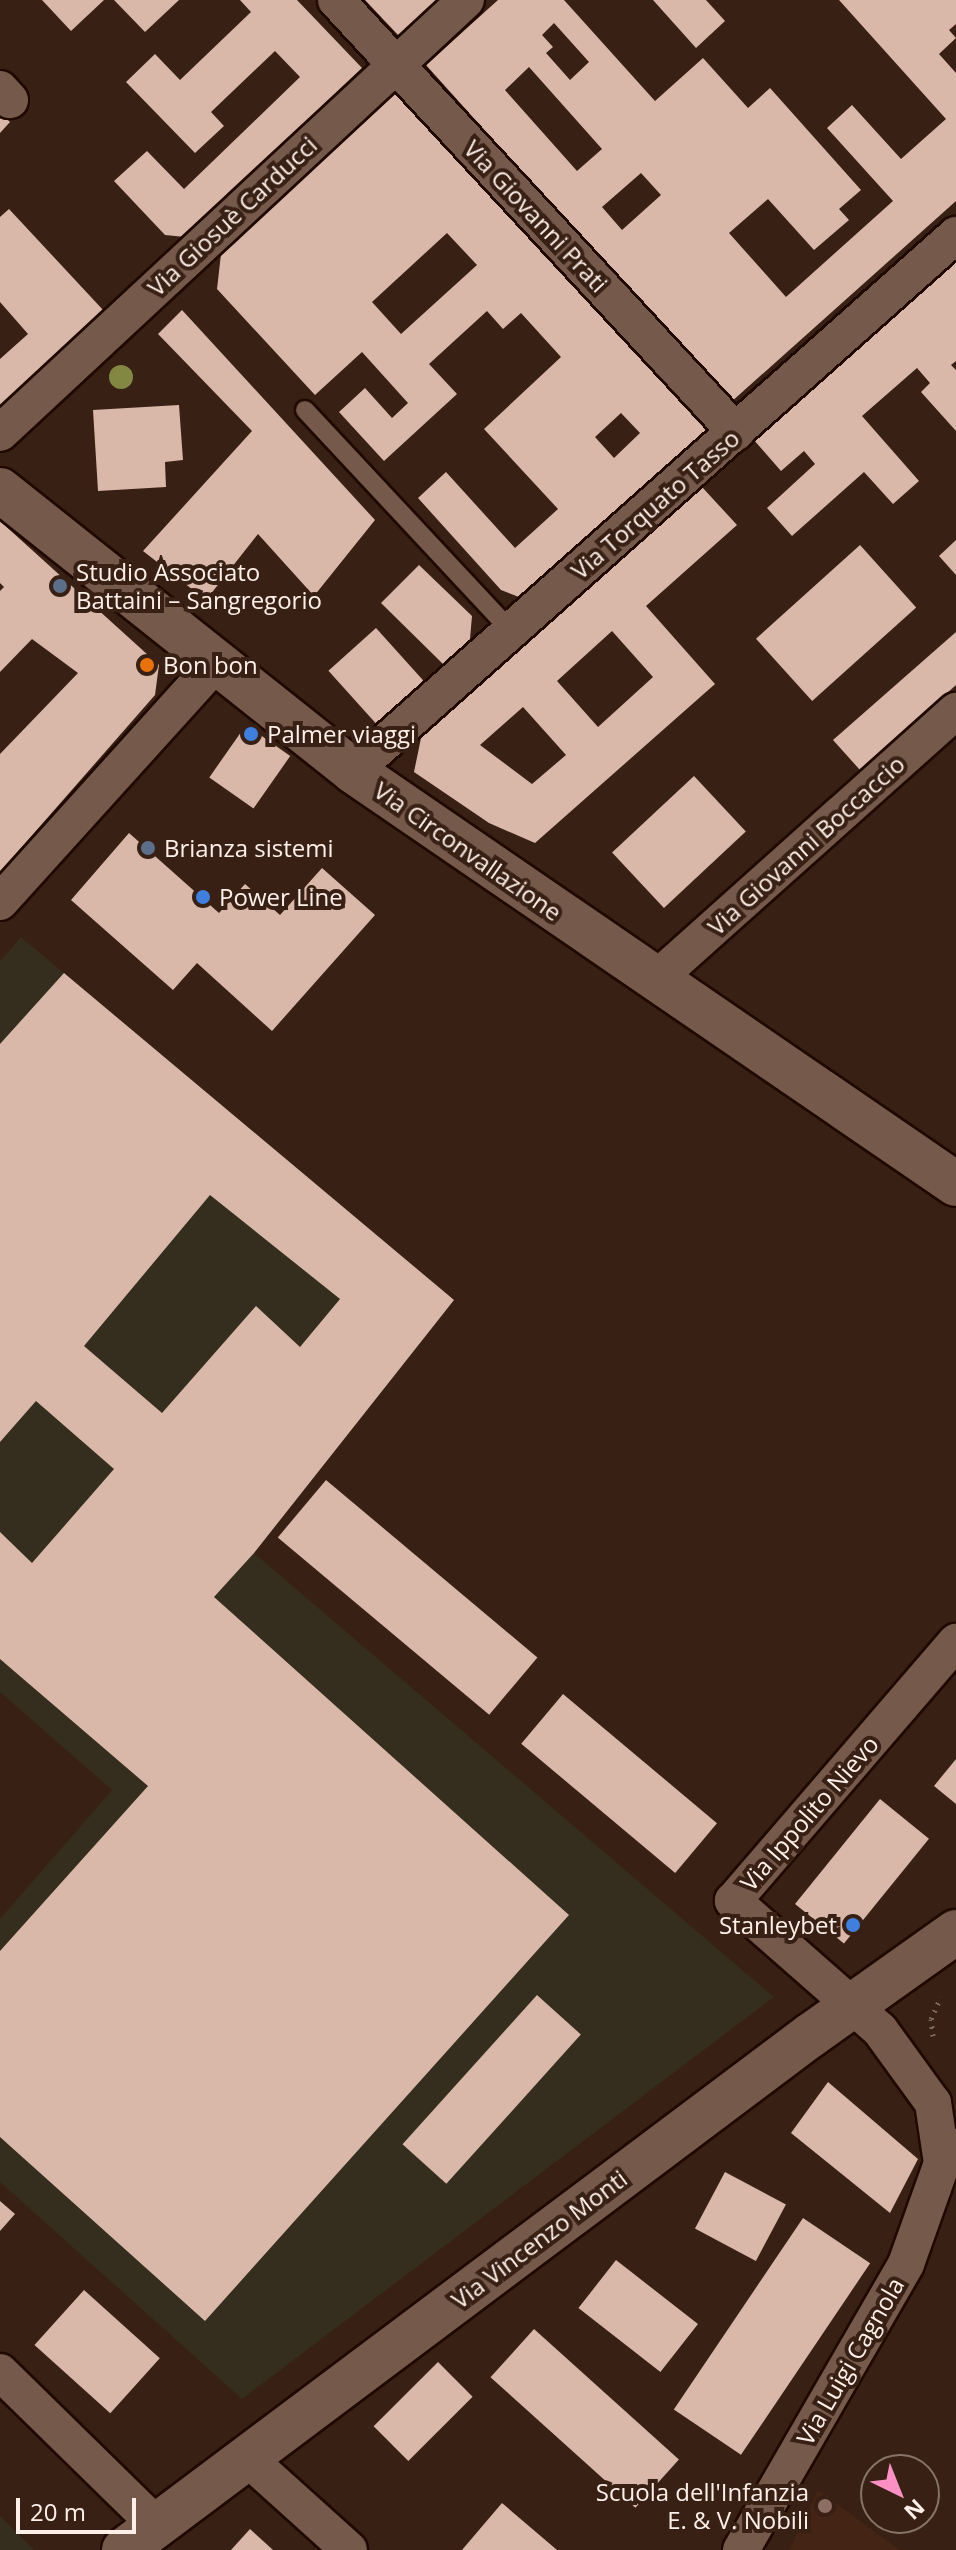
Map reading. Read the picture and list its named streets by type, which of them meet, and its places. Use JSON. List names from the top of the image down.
{
  "streets": {
    "street": [
      "Via Giosuè Carducci",
      "Via Giovanni Prati",
      "Via Torquato Tasso",
      "Via Giovanni Boccaccio",
      "Via Circonvallazione",
      "Via Ippolito Nievo",
      "Via Vincenzo Monti",
      "Via Luigi Cagnola"
    ]
  },
  "crossings": [
    ["Via Giosuè Carducci", "Via Giovanni Prati"],
    ["Via Giovanni Prati", "Via Torquato Tasso"],
    ["Via Torquato Tasso", "Via Circonvallazione"],
    ["Via Giovanni Boccaccio", "Via Circonvallazione"],
    ["Via Ippolito Nievo", "Via Vincenzo Monti"],
    ["Via Ippolito Nievo", "Via Luigi Cagnola"],
    ["Via Vincenzo Monti", "Via Luigi Cagnola"]
  ],
  "places": [
    "Studio Associato Battaini – Sangregorio",
    "Bon bon",
    "Palmer viaggi",
    "Brianza sistemi",
    "Power Line",
    "Stanleybet",
    "Scuola dell'Infanzia E. & V. Nobili"
  ],
  "scale_bar": "20 m",
  "north": "bottom right"
}
